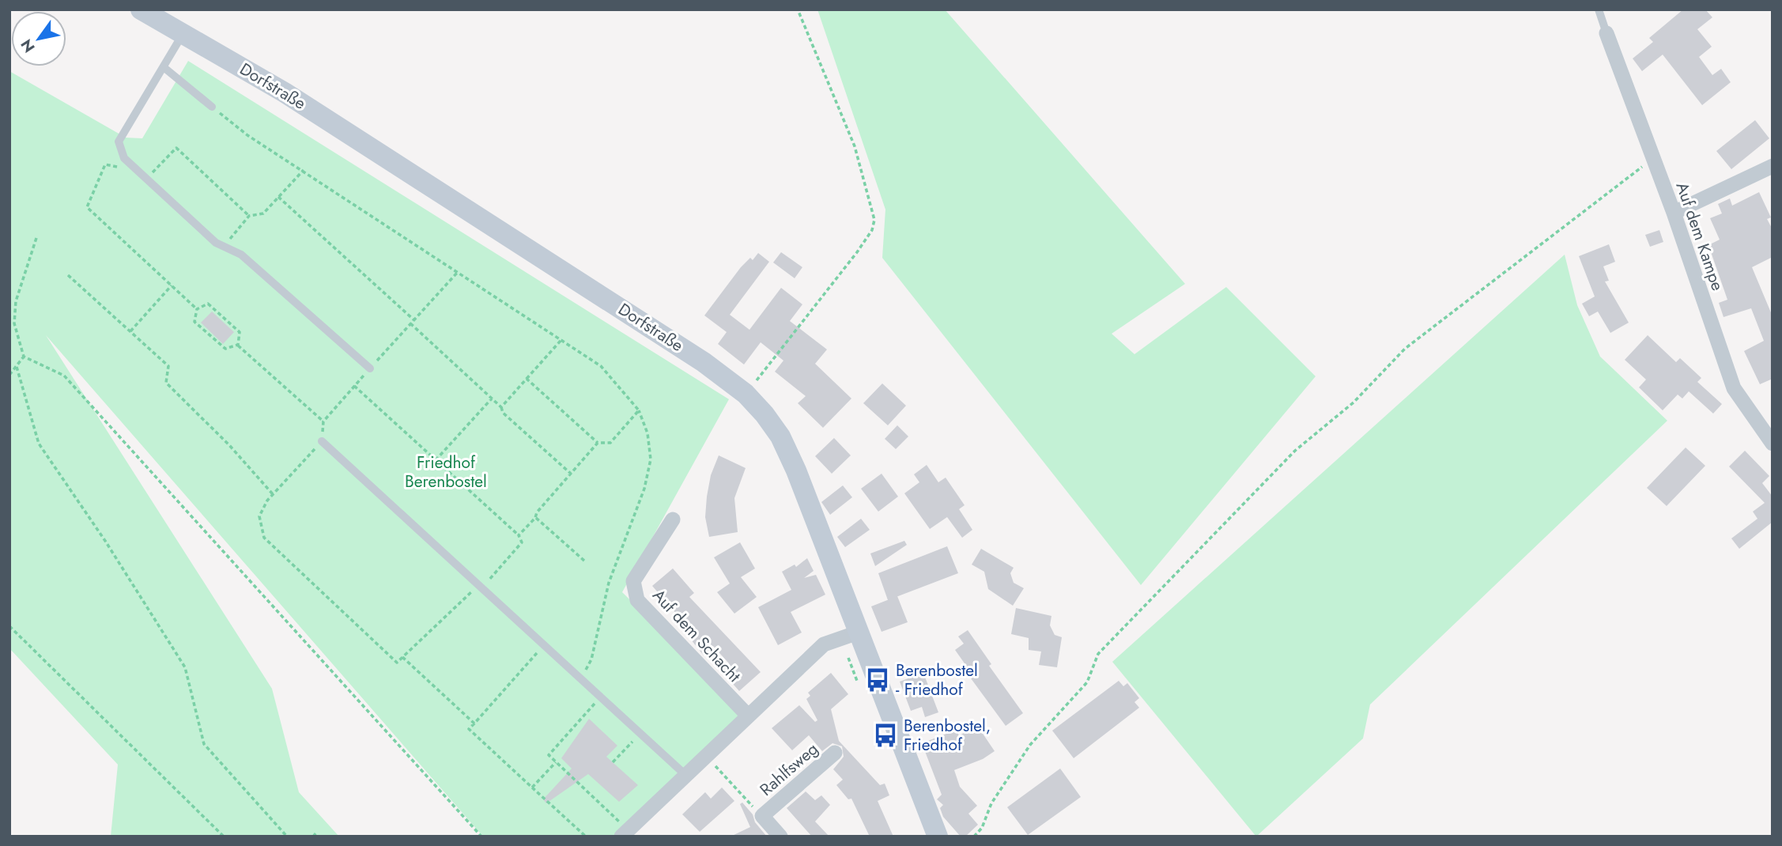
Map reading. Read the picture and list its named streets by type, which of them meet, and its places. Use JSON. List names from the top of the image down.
{
  "streets": {
    "street": [
      "Dorfstraße",
      "Auf dem Kampe",
      "Auf dem Schacht",
      "Rahlfsweg"
    ]
  },
  "parks": ["Friedhof Berenbostel"],
  "places": {
    "bus stop": ["Berenbostel - Friedhof", "Berenbostel, Friedhof"]
  },
  "north": "bottom left"
}
